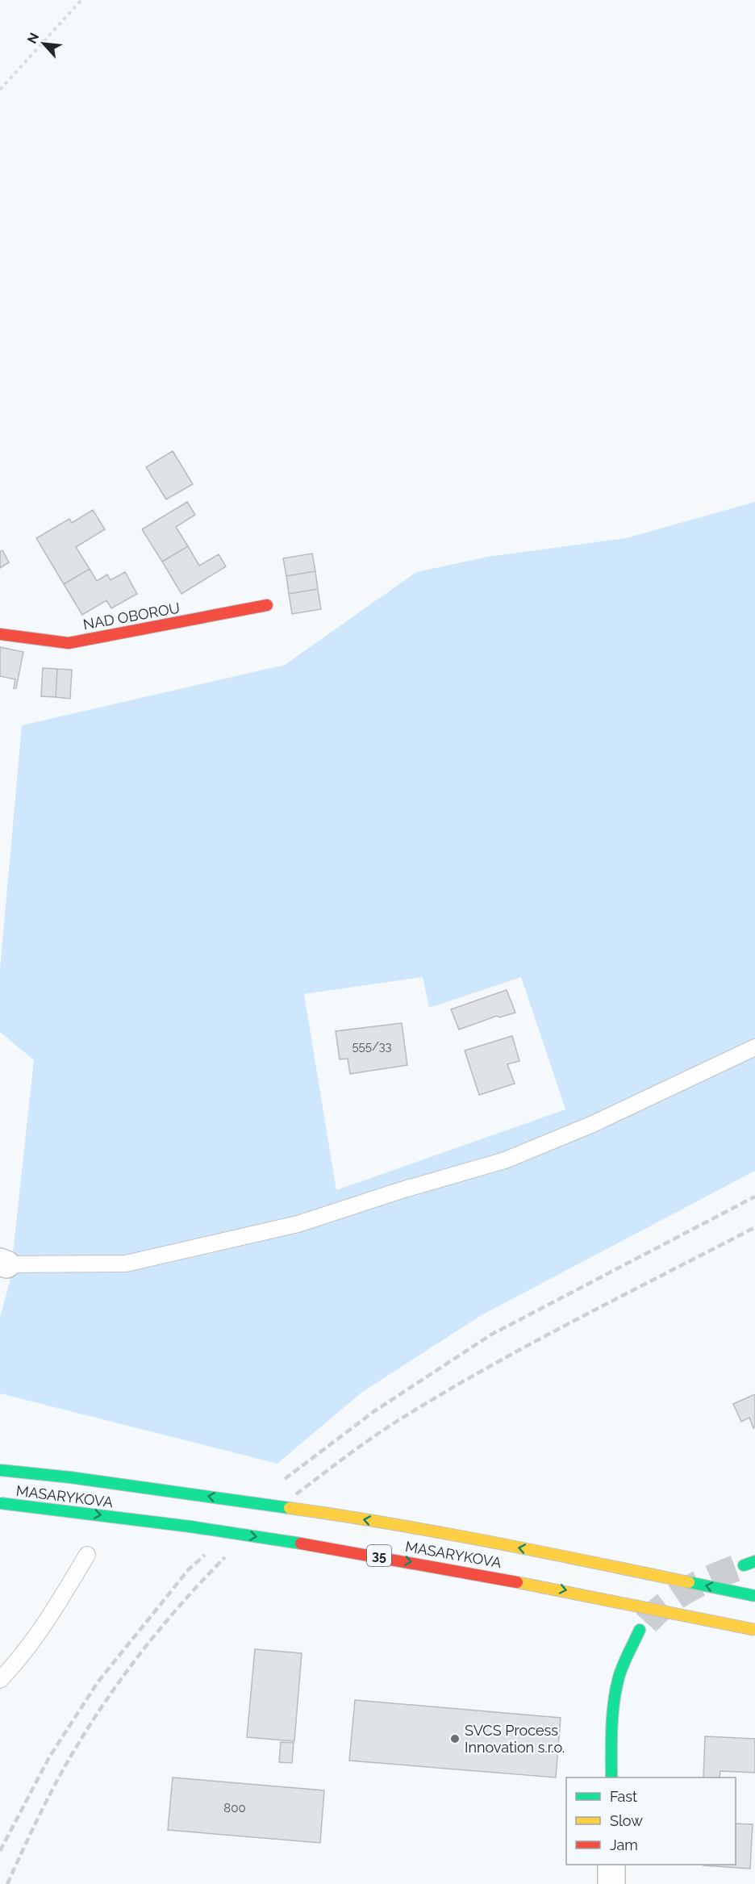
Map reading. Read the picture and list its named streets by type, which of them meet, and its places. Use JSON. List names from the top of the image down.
{
  "streets": {
    "main road": ["NAD OBOROU", "MASARYKOVA", "35"]
  },
  "places": ["SVCS Process Innovation s.r.o."],
  "house_numbers": ["555/33", "800"],
  "legend": ["Fast", "Slow", "Jam"],
  "north": "top left"
}
